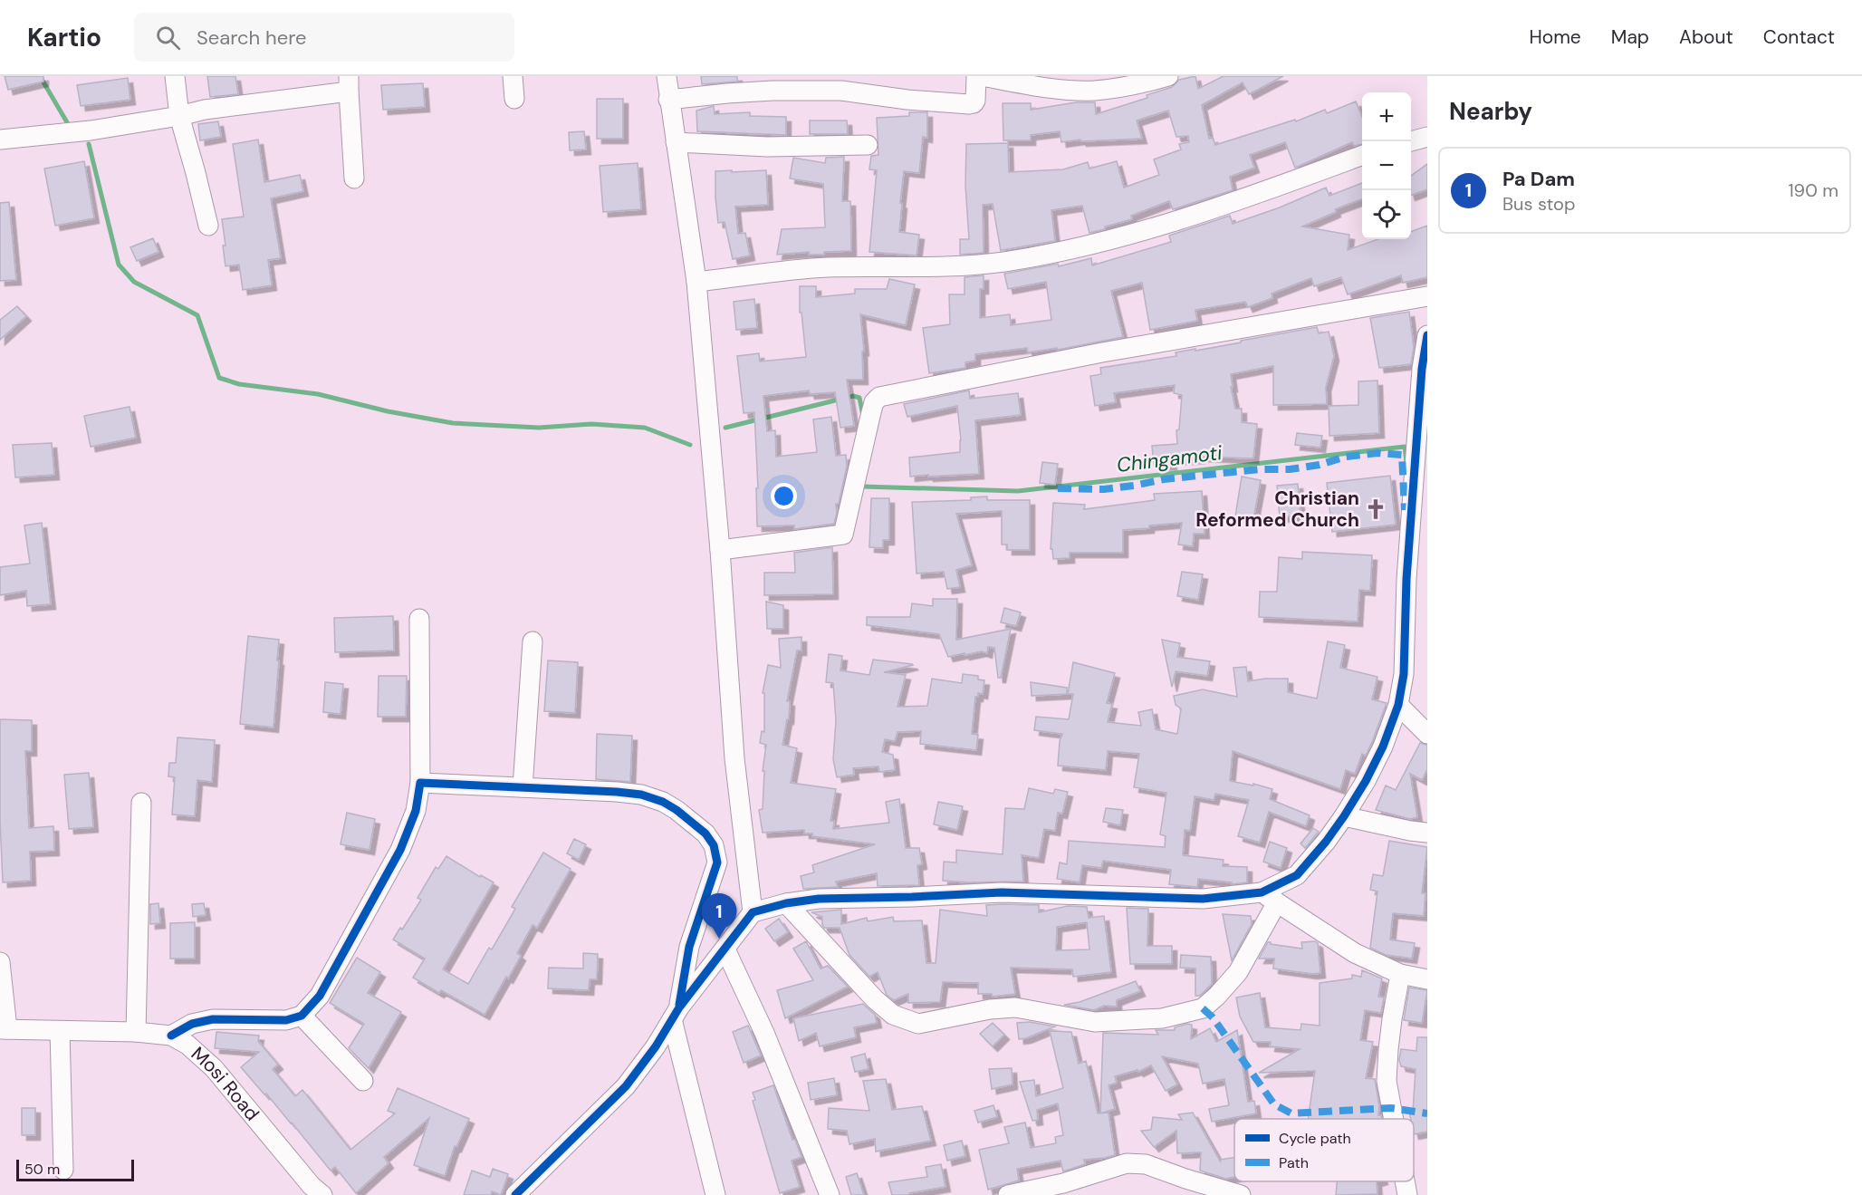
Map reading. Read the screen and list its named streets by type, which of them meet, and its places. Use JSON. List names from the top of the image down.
{
  "streets": {
    "street": ["Mosi Road"]
  },
  "water": ["Chingamoti"],
  "places": {
    "church": ["Christian Reformed Church"]
  },
  "legend": ["Cycle path", "Path"],
  "scale_bar": "50 m",
  "page": {
    "header": "Kartio",
    "search": "Search here",
    "nav": [
      "Home",
      "Map",
      "About",
      "Contact"
    ],
    "heading": "Nearby",
    "map_buttons": ["+", "−"],
    "list": [
      {
        "mark": "1",
        "name": "Pa Dam",
        "note": "Bus stop",
        "value": "190 m"
      }
    ],
    "pins": "1",
    "scale": "50 m"
  }
}
